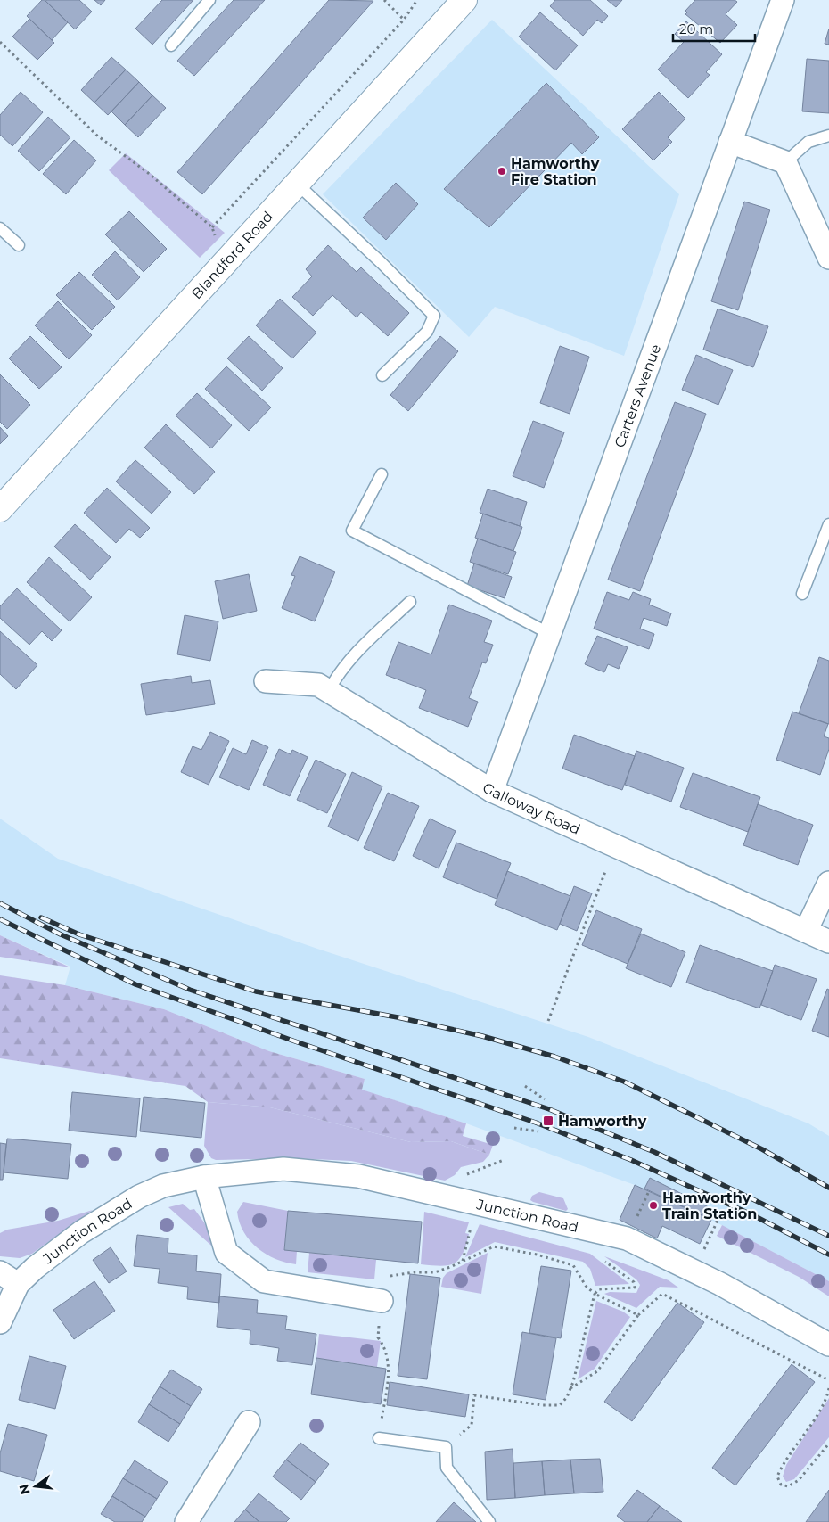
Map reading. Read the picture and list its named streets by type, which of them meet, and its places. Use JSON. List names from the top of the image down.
{
  "streets": {
    "main road": ["Blandford Road"],
    "street": ["Carters Avenue", "Galloway Road", "Junction Road"]
  },
  "crossings": [
    ["Carters Avenue", "Galloway Road"]
  ],
  "places": {
    "other": ["Hamworthy Fire Station", "Hamworthy Train Station"],
    "transit": ["Hamworthy"]
  },
  "scale_bar": "20 m",
  "north": "left"
}
